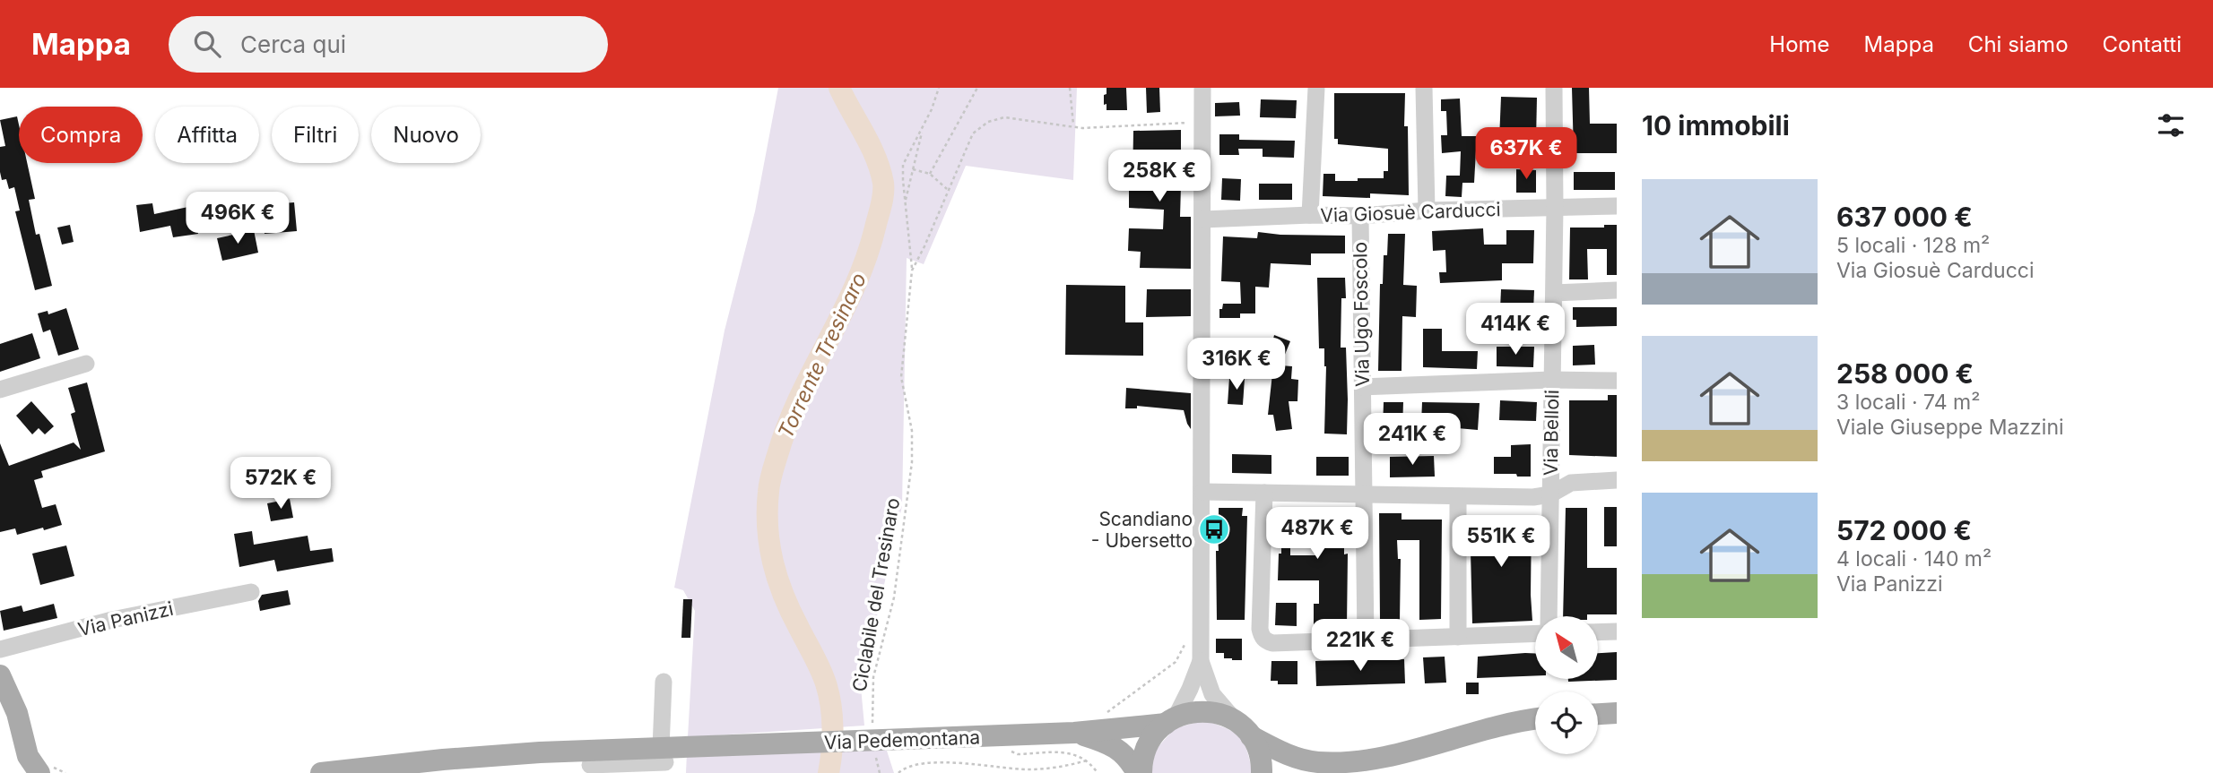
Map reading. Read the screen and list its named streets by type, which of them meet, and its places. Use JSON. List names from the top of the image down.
{
  "streets": {
    "main road": ["Via Pedemontana"],
    "street": [
      "Via Giosuè Carducci",
      "Via Ugo Foscolo",
      "Via Belloli",
      "Via Panizzi"
    ],
    "path": ["Ciclabile del Tresinaro"]
  },
  "crossings": [
    ["Via Giosuè Carducci", "Via Ugo Foscolo"],
    ["Via Giosuè Carducci", "Via Belloli"]
  ],
  "water": ["Torrente Tresinaro"],
  "places": {
    "bus stop": ["Scandiano - Ubersetto"]
  },
  "north": "top left",
  "page": {
    "header": "Mappa",
    "search": "Cerca qui",
    "nav": [
      "Home",
      "Mappa",
      "Chi siamo",
      "Contatti"
    ],
    "heading": "10 immobili",
    "chip": [
      "Compra",
      "Affitta",
      "Filtri",
      "Nuovo"
    ],
    "price": [
      "637K €",
      "258K €",
      "496K €",
      "414K €",
      "316K €",
      "241K €",
      "572K €",
      "487K €",
      "551K €",
      "221K €"
    ],
    "list": [
      {
        "name": "637 000 €",
        "note": "5 locali · 128 m² · Via Giosuè Carducci"
      },
      {
        "name": "258 000 €",
        "note": "3 locali · 74 m² · Viale Giuseppe Mazzini"
      },
      {
        "name": "572 000 €",
        "note": "4 locali · 140 m² · Via Panizzi"
      }
    ]
  }
}
